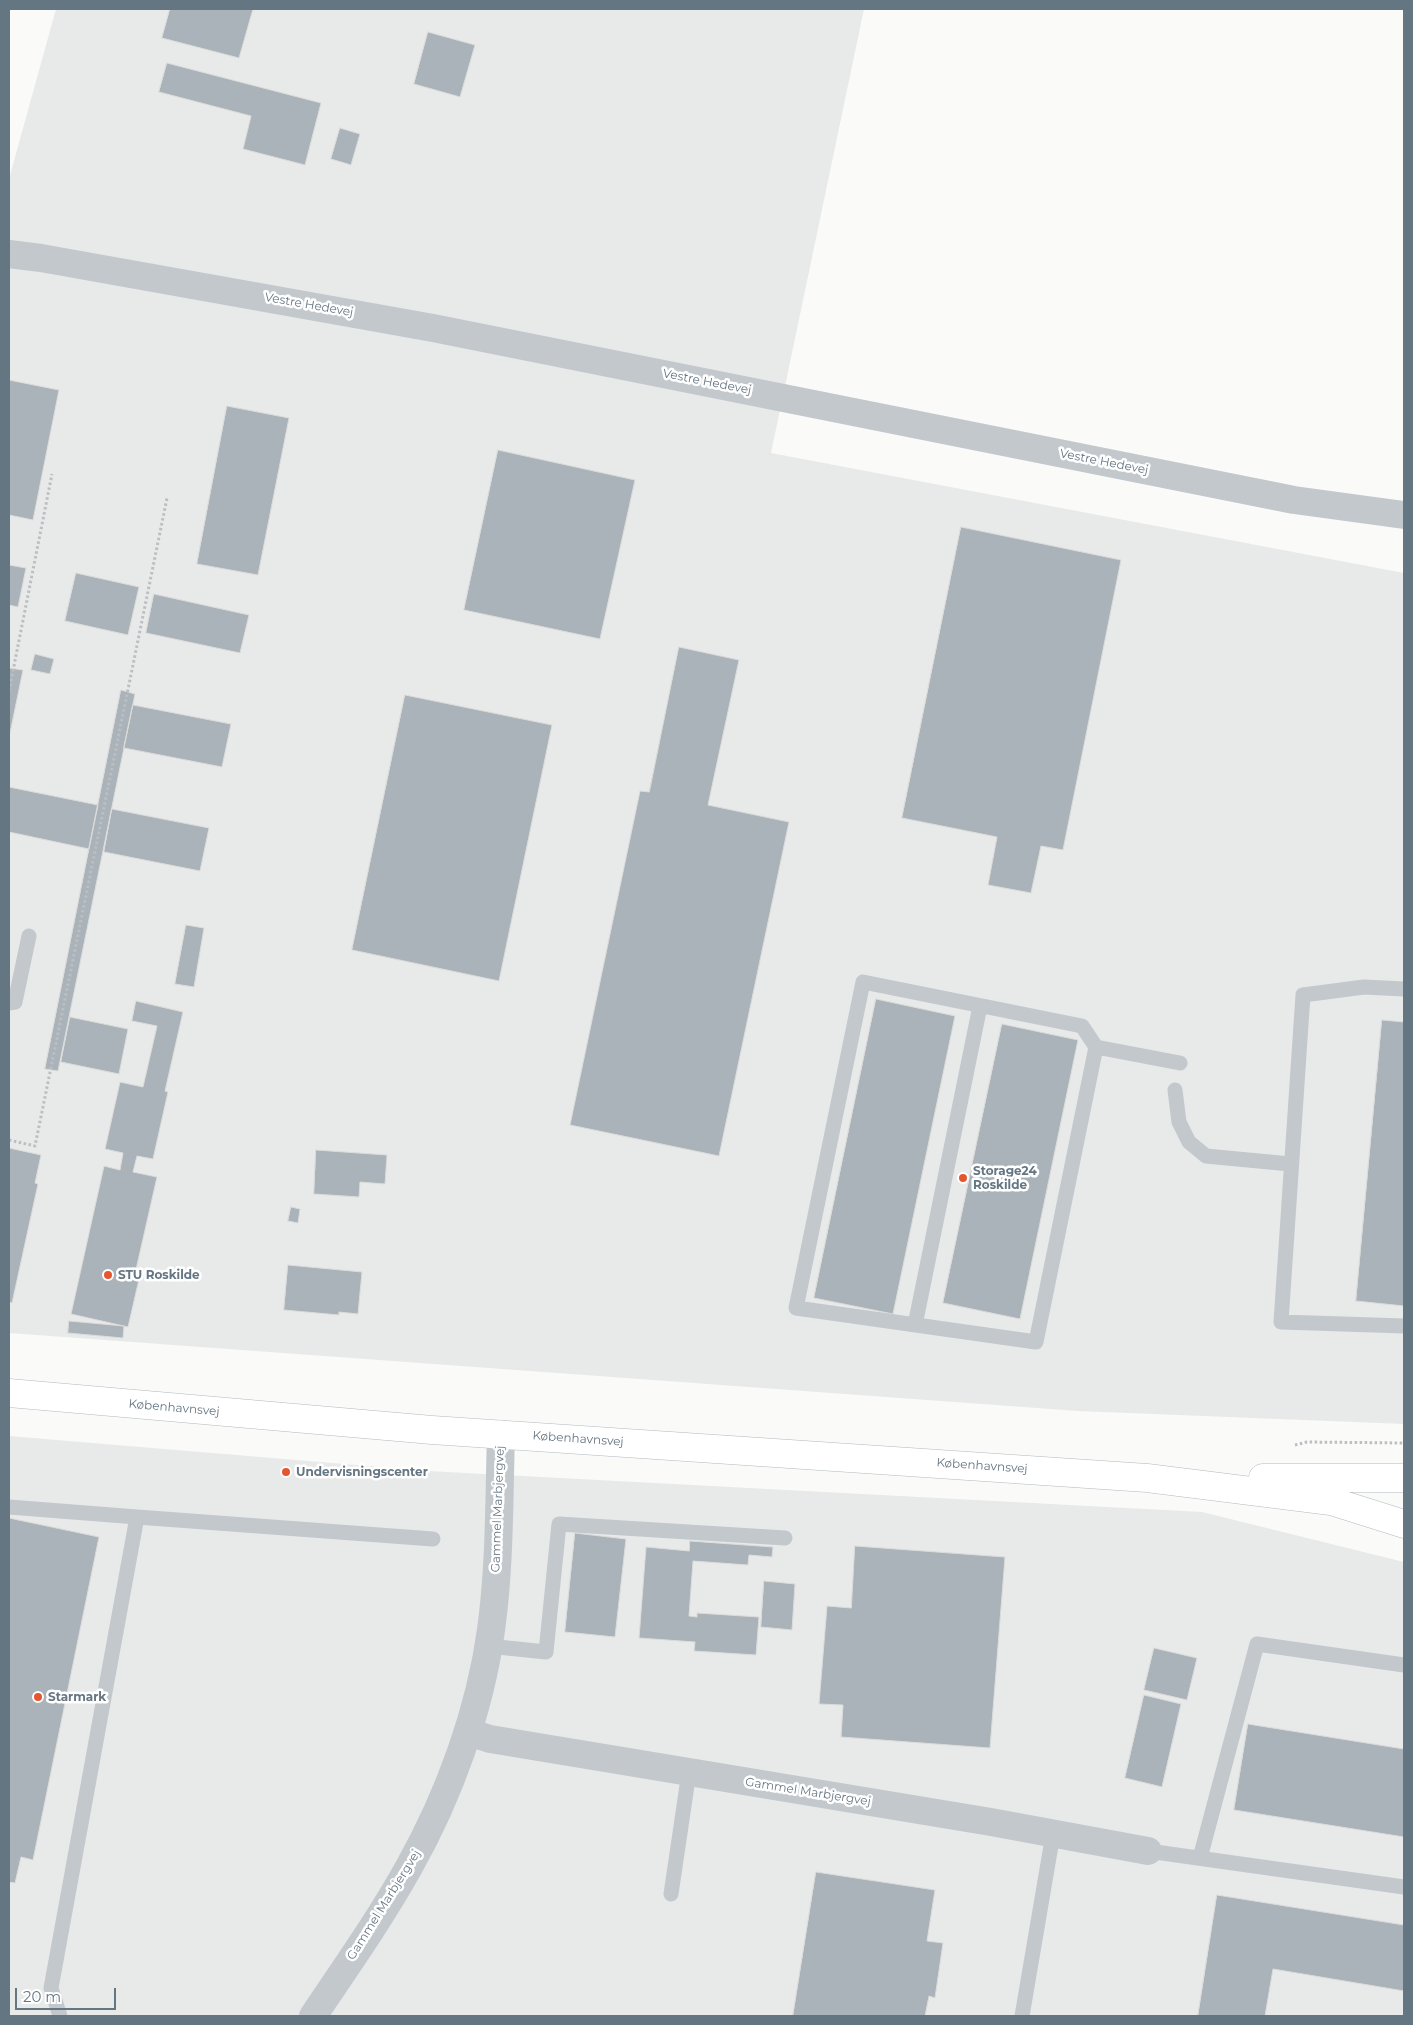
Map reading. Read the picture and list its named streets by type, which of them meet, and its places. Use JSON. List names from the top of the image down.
{
  "streets": {
    "main road": ["Københavnsvej"],
    "street": ["Vestre Hedevej", "Gammel Marbjergvej"]
  },
  "crossings": [
    ["Københavnsvej", "Gammel Marbjergvej"]
  ],
  "places": [
    "Storage24 Roskilde",
    "STU Roskilde",
    "Undervisningscenter",
    "Starmark"
  ],
  "scale_bar": "20 m"
}
